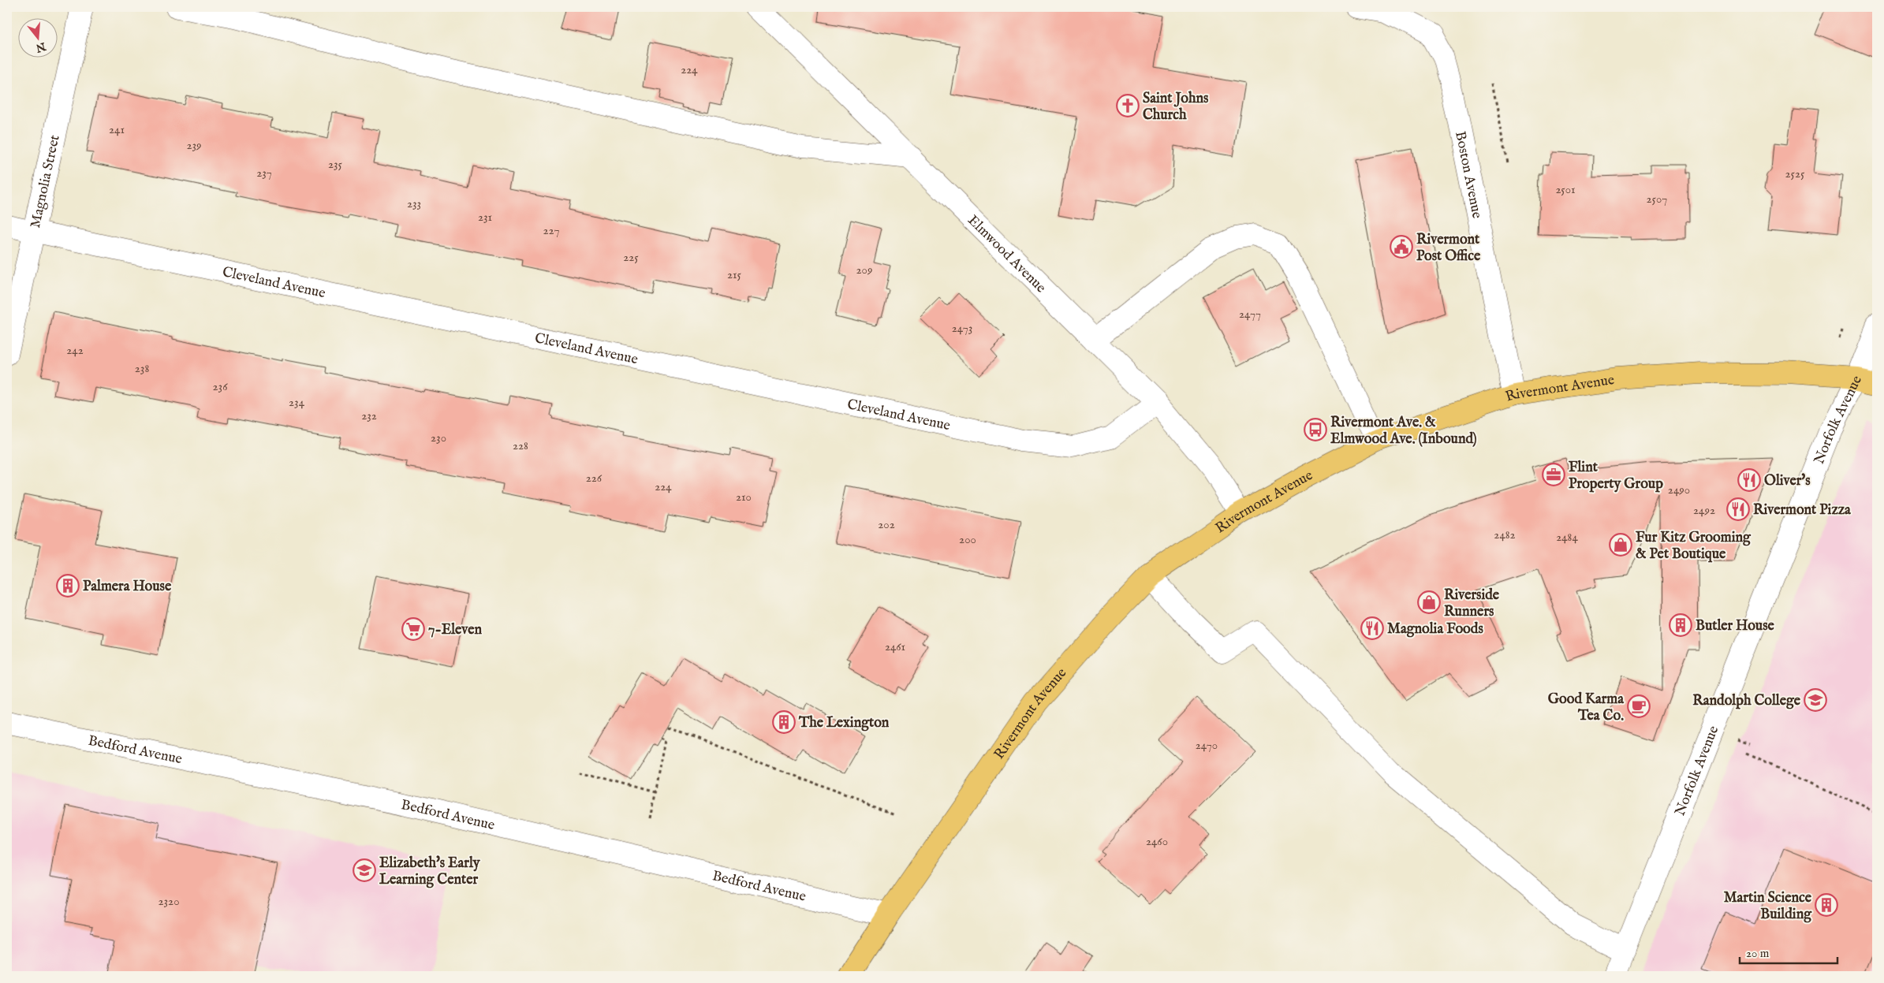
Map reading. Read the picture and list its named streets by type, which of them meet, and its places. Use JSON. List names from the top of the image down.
{
  "streets": {
    "main road": ["Rivermont Avenue"],
    "street": [
      "Boston Avenue",
      "Magnolia Street",
      "Elmwood Avenue",
      "Cleveland Avenue",
      "Norfolk Avenue",
      "Bedford Avenue"
    ]
  },
  "crossings": [
    ["Boston Avenue", "Rivermont Avenue"],
    ["Magnolia Street", "Cleveland Avenue"],
    ["Elmwood Avenue", "Cleveland Avenue"],
    ["Elmwood Avenue", "Rivermont Avenue"],
    ["Rivermont Avenue", "Norfolk Avenue"],
    ["Rivermont Avenue", "Bedford Avenue"]
  ],
  "places": {
    "church": ["Saint Johns Church"],
    "public building": ["Rivermont Post Office"],
    "bus stop": ["Rivermont Ave. & Elmwood Ave. (Inbound)"],
    "office": ["Flint Property Group"],
    "restaurant": ["Oliver's", "Rivermont Pizza", "Magnolia Foods"],
    "shop": ["Fur Kitz Grooming & Pet Boutique", "Riverside Runners"],
    "building": [
      "Palmera House",
      "Butler House",
      "The Lexington",
      "Martin Science Building"
    ],
    "supermarket": ["7-Eleven"],
    "school or university": ["Randolph College", "Elizabeth's Early Learning Center"],
    "cafe": ["Good Karma Tea Co."]
  },
  "house_numbers": [
    "224",
    "241",
    "239",
    "235",
    "237",
    "2525",
    "2501",
    "2507",
    "233",
    "231",
    "227",
    "225",
    "209",
    "215",
    "2477",
    "2473",
    "242",
    "238",
    "236",
    "234",
    "232",
    "230",
    "228",
    "226",
    "224",
    "2490",
    "210",
    "2492",
    "202",
    "2482",
    "2484",
    "200",
    "2461",
    "2470",
    "2460",
    "2320"
  ],
  "scale_bar": "20 m",
  "north": "bottom"
}
